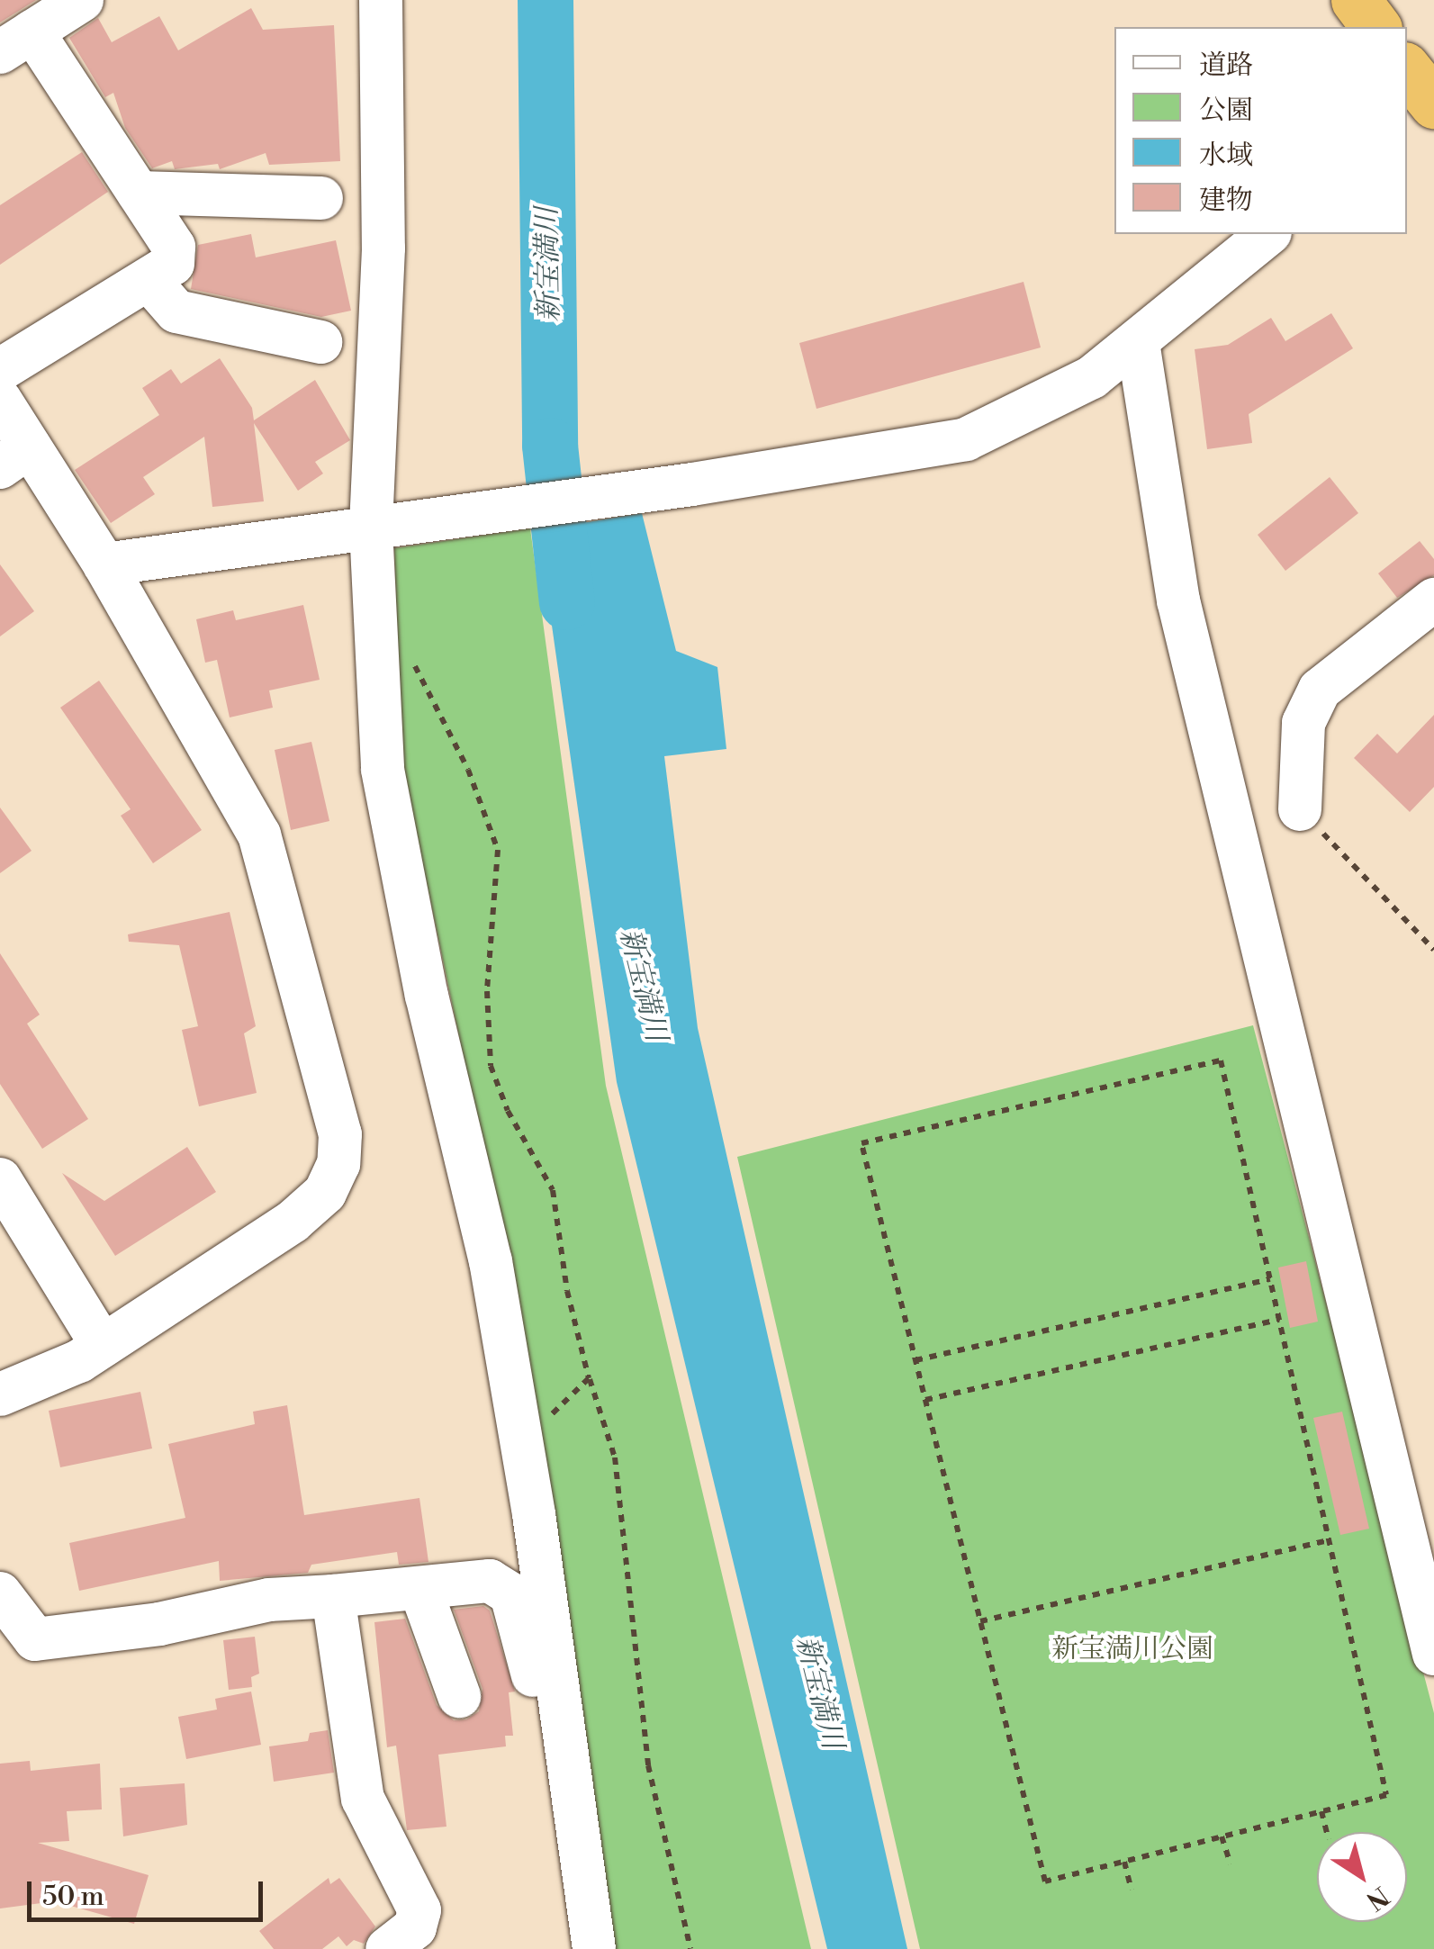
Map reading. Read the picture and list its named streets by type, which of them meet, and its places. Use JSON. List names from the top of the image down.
{
  "water": ["新宝満川"],
  "parks": ["新宝満川公園"],
  "legend": [
    "道路",
    "公園",
    "水域",
    "建物"
  ],
  "scale_bar": "50 m",
  "north": "bottom right"
}
